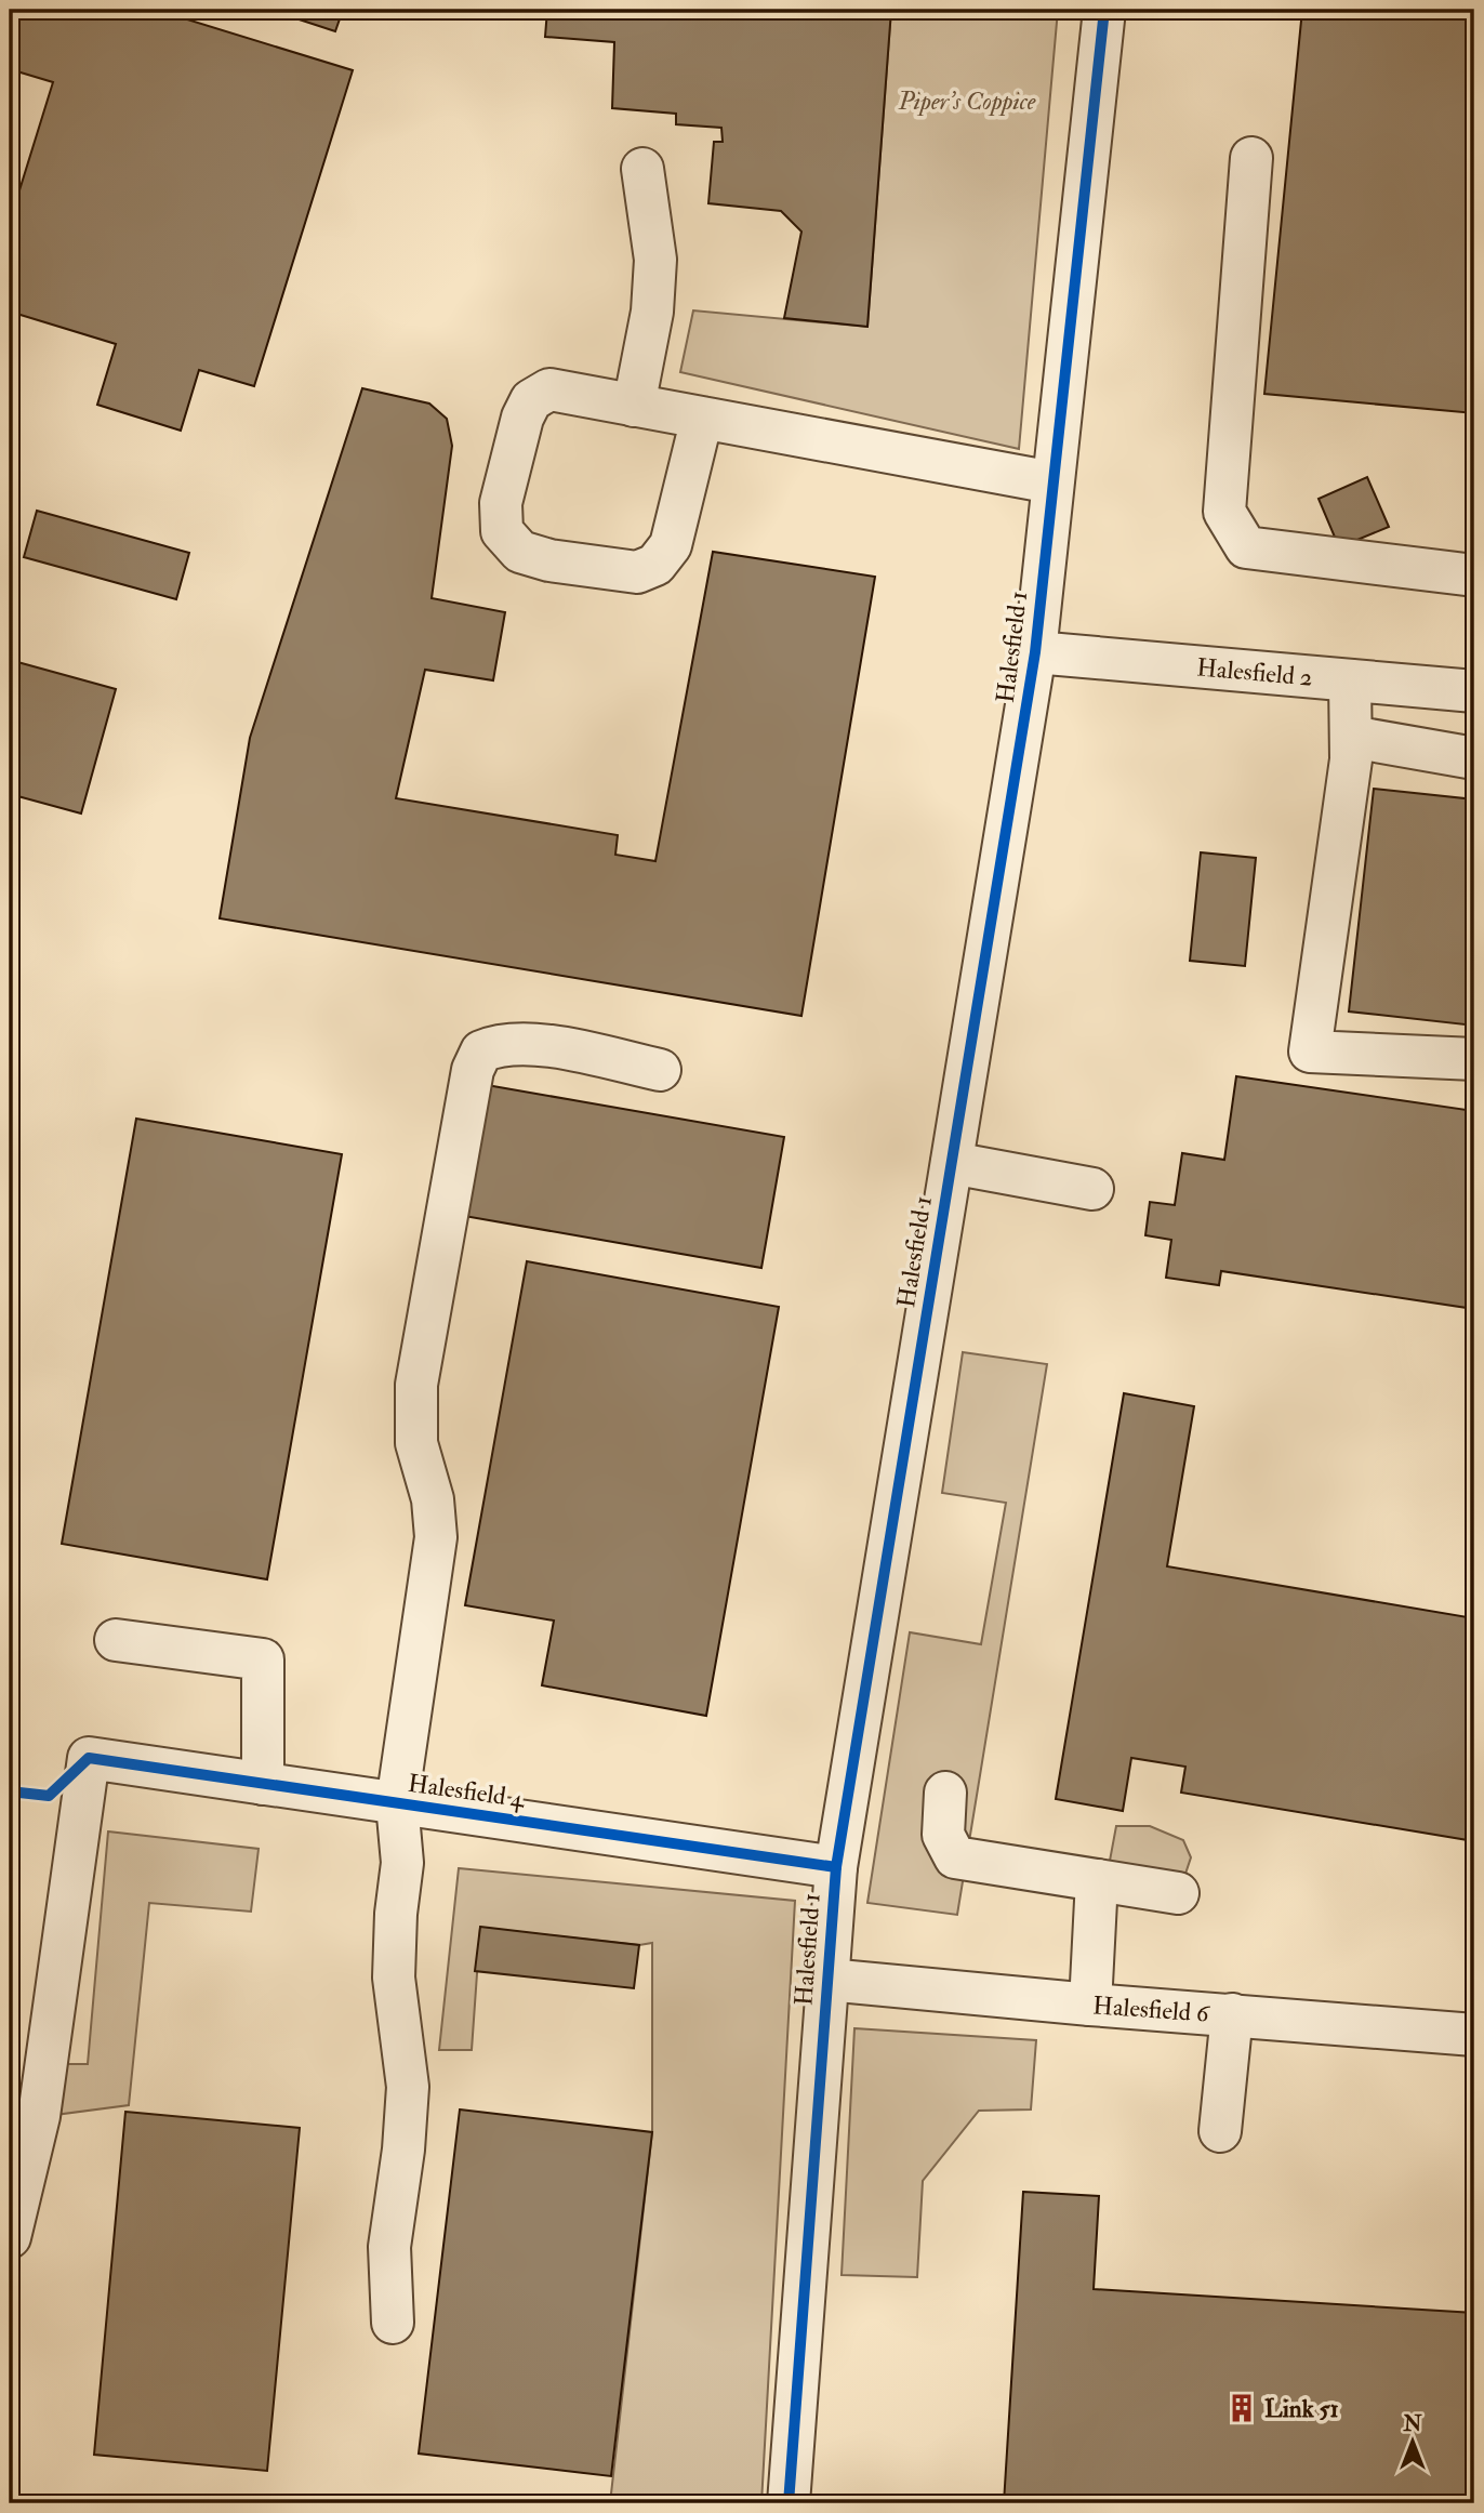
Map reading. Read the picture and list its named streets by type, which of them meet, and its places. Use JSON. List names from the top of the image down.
{
  "streets": {
    "street": [
      "Halesfield 1",
      "Halesfield 2",
      "Halesfield 4",
      "Halesfield 6"
    ]
  },
  "crossings": [
    ["Halesfield 1", "Halesfield 2"],
    ["Halesfield 1", "Halesfield 4"],
    ["Halesfield 1", "Halesfield 6"]
  ],
  "parks": ["Piper's Coppice"],
  "places": {
    "building": ["Link 51"]
  },
  "north": "top"
}
